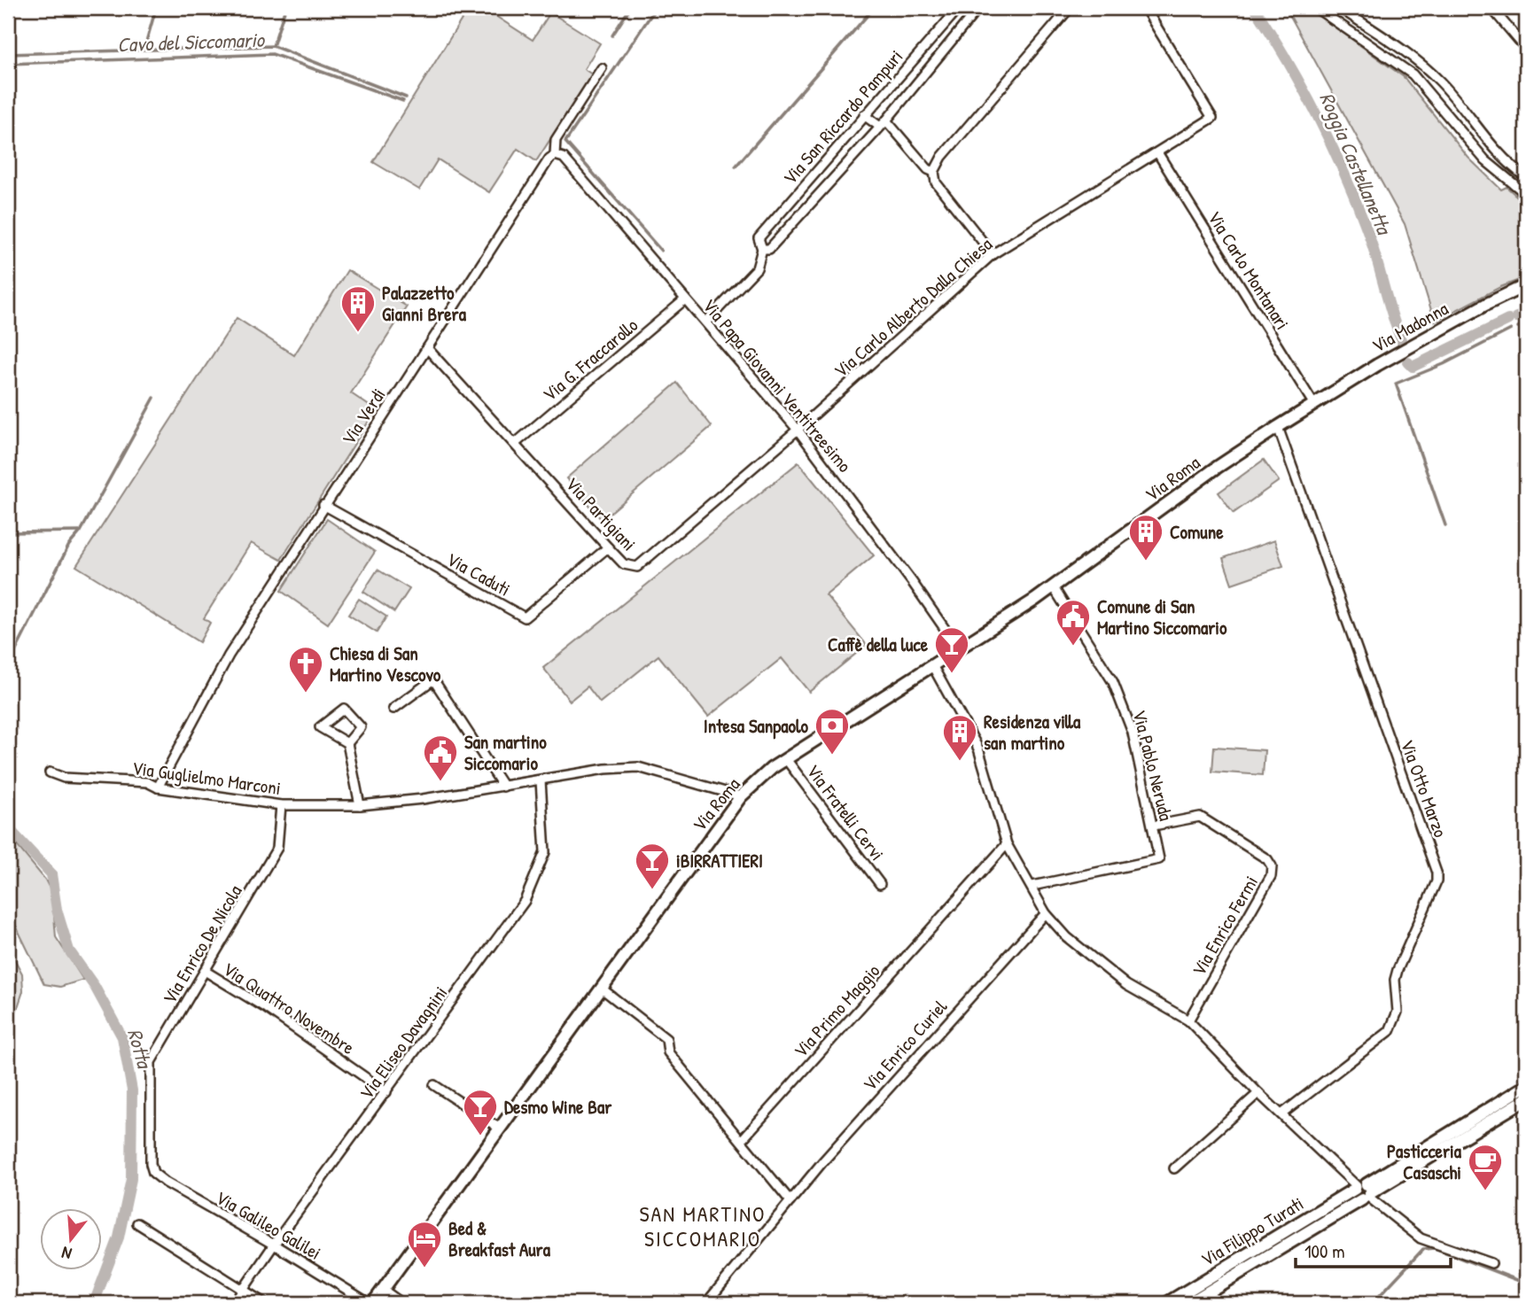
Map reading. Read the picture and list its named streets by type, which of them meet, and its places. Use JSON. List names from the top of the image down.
{
  "streets": {
    "street": [
      "Via San Riccardo Pampuri",
      "Via Carlo Montanari",
      "Via Carlo Alberto Dalla Chiesa",
      "Via Madonna",
      "Via G. Fraccarollo",
      "Via Papa Giovanni Ventitreesimo",
      "Via Verdi",
      "Via Roma",
      "Via Partigiani",
      "Via Caduti",
      "Via Pablo Neruda",
      "Via Guglielmo Marconi",
      "Via Otto Marzo",
      "Via Fratelli Cervi",
      "Via Enrico Fermi",
      "Via Enrico De Nicola",
      "Via Quattro Novembre",
      "Via Primo Maggio",
      "Via Eliseo Davagnini",
      "Via Enrico Curiel",
      "Via Galileo Galilei",
      "Via Filippo Turati"
    ]
  },
  "crossings": [
    ["Via San Riccardo Pampuri", "Via Carlo Alberto Dalla Chiesa"],
    ["Via San Riccardo Pampuri", "Via Papa Giovanni Ventitreesimo"],
    ["Via Carlo Montanari", "Via Carlo Alberto Dalla Chiesa"],
    ["Via Carlo Montanari", "Via Madonna"],
    ["Via Carlo Montanari", "Via Roma"],
    ["Via Carlo Alberto Dalla Chiesa", "Via Papa Giovanni Ventitreesimo"],
    ["Via Carlo Alberto Dalla Chiesa", "Via Partigiani"],
    ["Via Madonna", "Via Roma"],
    ["Via G. Fraccarollo", "Via Papa Giovanni Ventitreesimo"],
    ["Via G. Fraccarollo", "Via Partigiani"],
    ["Via Papa Giovanni Ventitreesimo", "Via Verdi"],
    ["Via Papa Giovanni Ventitreesimo", "Via Roma"],
    ["Via Papa Giovanni Ventitreesimo", "Via Partigiani"],
    ["Via Verdi", "Via Partigiani"],
    ["Via Verdi", "Via Caduti"],
    ["Via Verdi", "Via Guglielmo Marconi"],
    ["Via Roma", "Via Pablo Neruda"],
    ["Via Roma", "Via Guglielmo Marconi"],
    ["Via Roma", "Via Otto Marzo"],
    ["Via Roma", "Via Fratelli Cervi"],
    ["Via Roma", "Via Galileo Galilei"],
    ["Via Partigiani", "Via Caduti"],
    ["Via Pablo Neruda", "Via Enrico Fermi"],
    ["Via Guglielmo Marconi", "Via Enrico De Nicola"],
    ["Via Guglielmo Marconi", "Via Eliseo Davagnini"],
    ["Via Enrico De Nicola", "Via Quattro Novembre"],
    ["Via Enrico De Nicola", "Via Galileo Galilei"],
    ["Via Quattro Novembre", "Via Eliseo Davagnini"],
    ["Via Eliseo Davagnini", "Via Galileo Galilei"]
  ],
  "districts": ["SAN MARTINO SICCOMARIO"],
  "water": ["Cavo del Siccomario", "Roggia Castellanetta", "Rotta"],
  "places": {
    "building": ["Palazzetto Gianni Brera", "Comune", "Residenza villa san martino"],
    "public building": ["Comune di San Martino Siccomario", "San martino Siccomario"],
    "bar": ["Caffè della luce", "iBIRRATTIERI", "Desmo Wine Bar"],
    "church": ["Chiesa di San Martino Vescovo"],
    "bank": ["Intesa Sanpaolo"],
    "cafe": ["Pasticceria Casaschi"],
    "hotel": ["Bed & Breakfast Aura"]
  },
  "scale_bar": "100 m",
  "north": "bottom"
}
